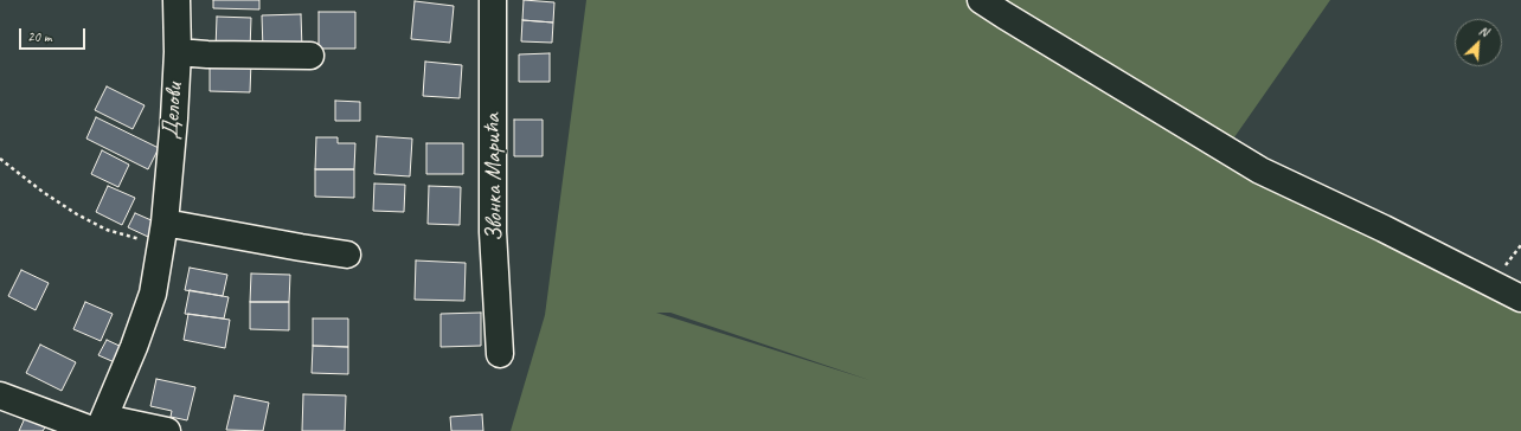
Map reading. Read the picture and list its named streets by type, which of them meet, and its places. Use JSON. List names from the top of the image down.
{
  "streets": {
    "street": ["Делови", "Звонка Марића"]
  },
  "scale_bar": "20 m",
  "north": "top right"
}
